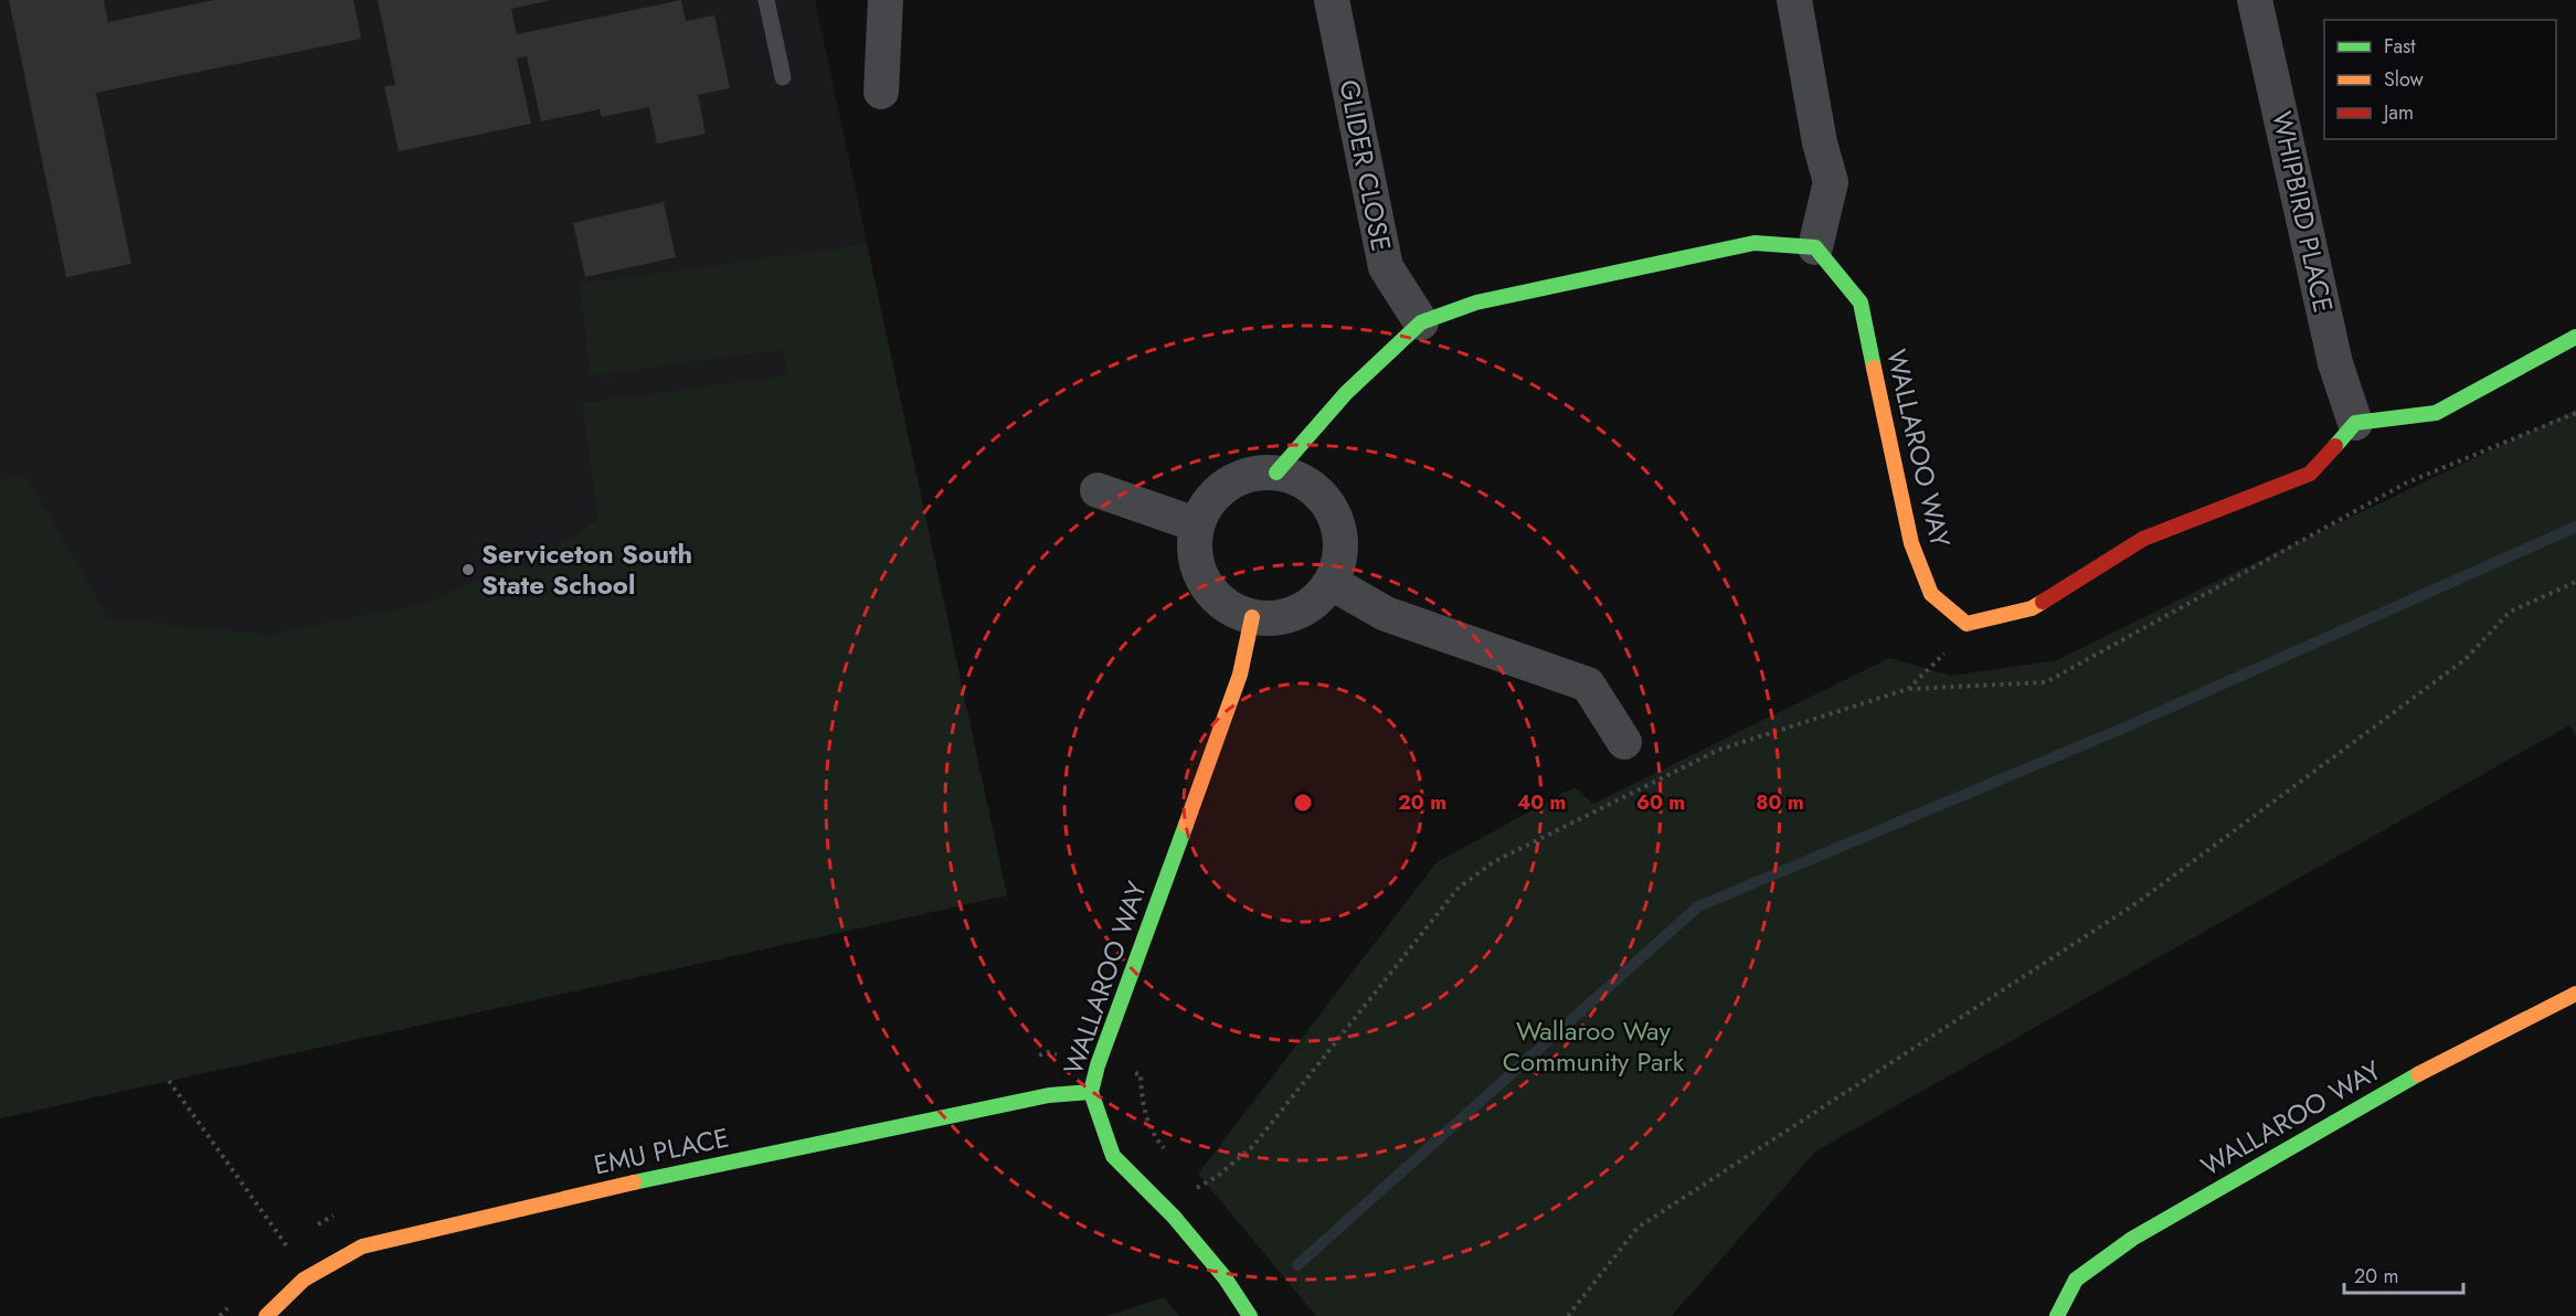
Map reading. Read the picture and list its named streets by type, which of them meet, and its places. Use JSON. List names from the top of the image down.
{
  "streets": {
    "street": [
      "GLIDER CLOSE",
      "WHIPBIRD PLACE",
      "WALLAROO WAY",
      "EMU PLACE"
    ]
  },
  "crossings": [
    ["WALLAROO WAY", "EMU PLACE"]
  ],
  "parks": ["Wallaroo Way Community Park"],
  "places": ["Serviceton South State School"],
  "legend": ["Fast", "Slow", "Jam"],
  "scale_bar": "20 m",
  "rings": [
    "20 m",
    "40 m",
    "60 m",
    "80 m"
  ]
}
